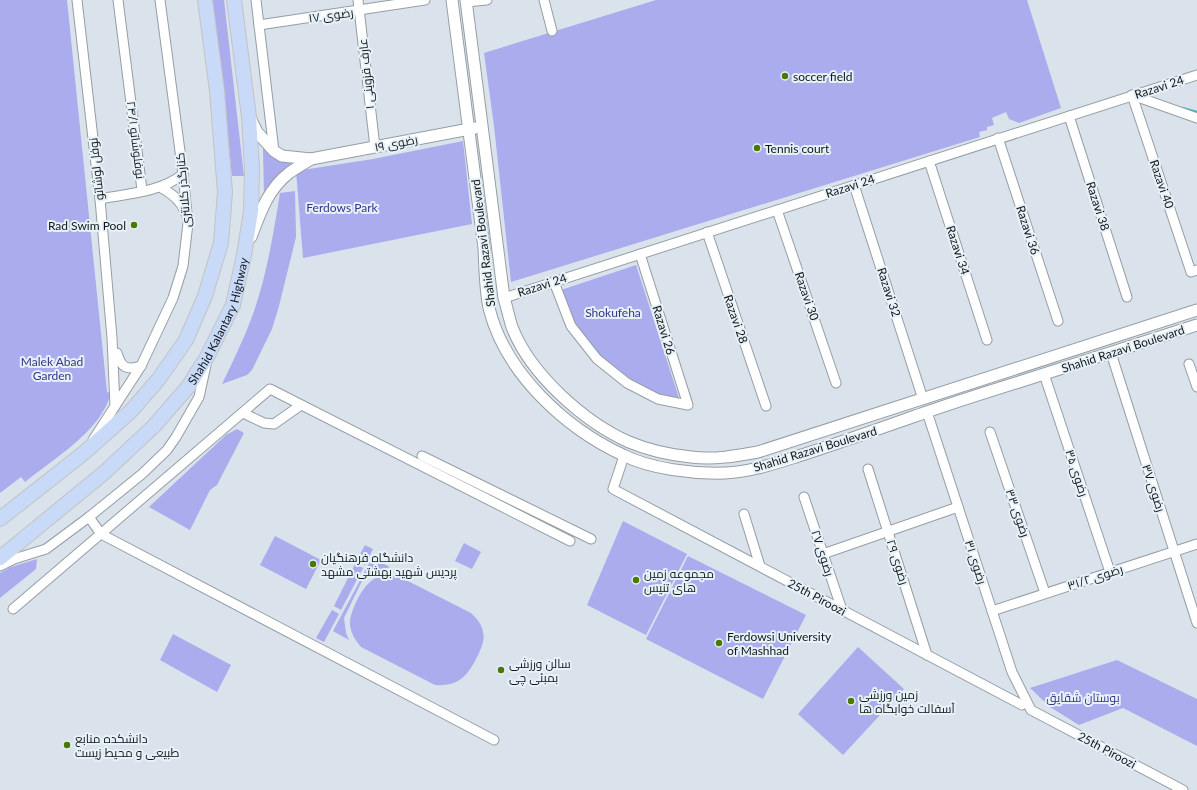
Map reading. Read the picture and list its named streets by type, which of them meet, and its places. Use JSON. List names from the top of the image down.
{
  "streets": {
    "highway": ["Shahid Kalantary Highway"],
    "street": [
      "رضوی ۱۷",
      "عارف قزوینی ۱",
      "Razavi 24",
      "نوفلوشاتو ۲۴/۱",
      "رضوی ۱۹",
      "نوفل لوشاتو",
      "Razavi 40",
      "کنارگذر کلانتری",
      "Razavi 38",
      "Razavi 36",
      "Shahid Razavi Boulevard",
      "Razavi 34",
      "Razavi 32",
      "Razavi 30",
      "Razavi 28",
      "Razavi 26",
      "رضوی ۳۵",
      "رضوی ۳۷",
      "رضوی ۳۳",
      "رضوی ۲۷",
      "رضوی ۲۹",
      "رضوی ۳۱",
      "رضوی ۳۱/۲",
      "25th Piroozi"
    ]
  },
  "crossings": [
    ["رضوی ۱۷", "عارف قزوینی ۱"],
    ["عارف قزوینی ۱", "رضوی ۱۹"],
    ["Razavi 24", "Razavi 40"],
    ["Razavi 24", "Razavi 38"],
    ["Razavi 24", "Razavi 36"],
    ["Razavi 24", "Shahid Razavi Boulevard"],
    ["Razavi 24", "Razavi 34"],
    ["Razavi 24", "Razavi 32"],
    ["Razavi 24", "Razavi 30"],
    ["Razavi 24", "Razavi 28"],
    ["Razavi 24", "Razavi 26"],
    ["رضوی ۱۹", "Shahid Razavi Boulevard"],
    ["نوفل لوشاتو", "کنارگذر کلانتری"],
    ["کنارگذر کلانتری", "Shahid Kalantary Highway"],
    ["Shahid Razavi Boulevard", "Razavi 32"],
    ["Shahid Razavi Boulevard", "رضوی ۳۵"],
    ["Shahid Razavi Boulevard", "رضوی ۳۷"],
    ["Shahid Razavi Boulevard", "رضوی ۳۱"],
    ["Shahid Razavi Boulevard", "25th Piroozi"],
    ["رضوی ۳۵", "رضوی ۳۱/۲"],
    ["رضوی ۳۷", "رضوی ۳۱/۲"],
    ["رضوی ۳۳", "رضوی ۳۱/۲"],
    ["رضوی ۲۷", "25th Piroozi"],
    ["رضوی ۲۹", "25th Piroozi"],
    ["رضوی ۳۱", "رضوی ۳۱/۲"],
    ["رضوی ۳۱", "25th Piroozi"]
  ],
  "parks": [
    "Ferdows Park",
    "Shokufeha",
    "Malek Abad Garden",
    "بوستان شقایق"
  ],
  "places": [
    "soccer field",
    "Tennis court",
    "Rad Swim Pool",
    "دانشگاه فرهنگیان پردیس شهید بهشتی مشهد",
    "مجموعه زمین های تنیس",
    "Ferdowsi University of Mashhad",
    "سالن ورزشی بمبئی چی",
    "زمین ورزشی آسفالت خوابگاه ها",
    "دانشکده منابع طبیعی و محیط زیست"
  ]
}
